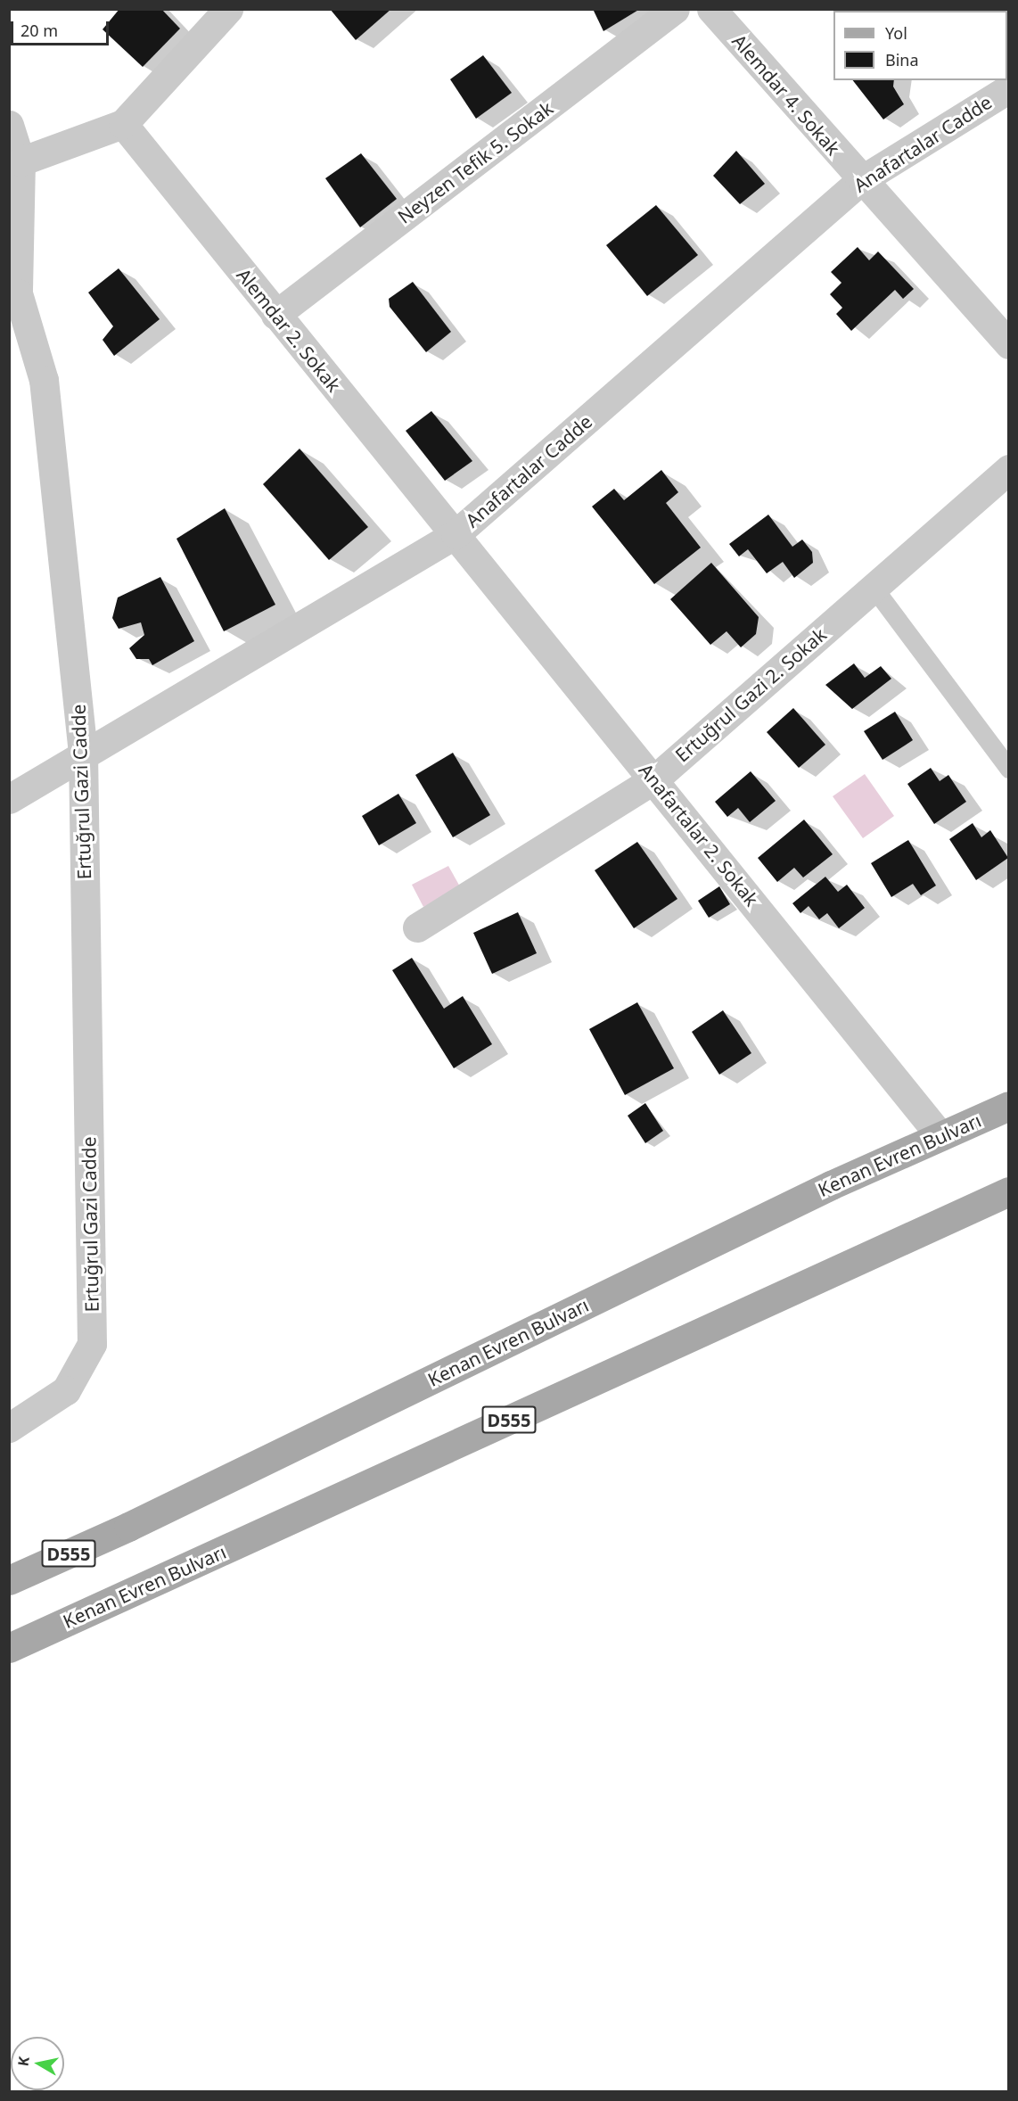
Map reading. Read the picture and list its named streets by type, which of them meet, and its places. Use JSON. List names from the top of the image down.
{
  "streets": {
    "main road": ["Kenan Evren Bulvarı", "D555"],
    "street": [
      "Alemdar 4. Sokak",
      "Anafartalar Cadde",
      "Neyzen Tefik 5. Sokak",
      "Alemdar 2. Sokak",
      "Ertuğrul Gazi 2. Sokak",
      "Ertuğrul Gazi Cadde",
      "Anafartalar 2. Sokak"
    ]
  },
  "crossings": [
    ["Alemdar 4. Sokak", "Anafartalar Cadde"],
    ["Anafartalar Cadde", "Alemdar 2. Sokak"],
    ["Anafartalar Cadde", "Ertuğrul Gazi Cadde"],
    ["Anafartalar Cadde", "Anafartalar 2. Sokak"],
    ["Neyzen Tefik 5. Sokak", "Alemdar 2. Sokak"],
    ["Alemdar 2. Sokak", "Anafartalar 2. Sokak"],
    ["Ertuğrul Gazi 2. Sokak", "Anafartalar 2. Sokak"],
    ["Anafartalar 2. Sokak", "Kenan Evren Bulvarı"]
  ],
  "legend": ["Yol", "Bina"],
  "scale_bar": "20 m",
  "north": "left"
}
